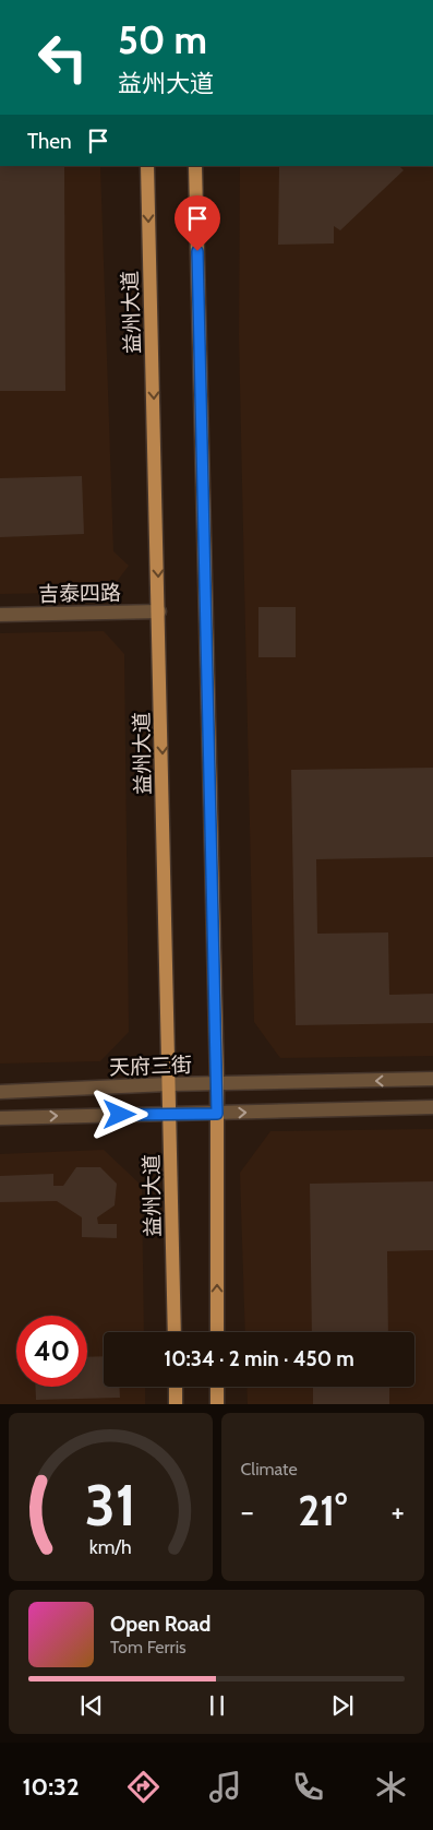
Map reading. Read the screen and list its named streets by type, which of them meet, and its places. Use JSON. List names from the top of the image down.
{
  "streets": {
    "main road": ["益州大道"],
    "street": ["吉泰四路", "天府三街"]
  },
  "crossings": [
    ["益州大道", "吉泰四路"],
    ["益州大道", "天府三街"]
  ],
  "page": {
    "turn": ["50 m", "益州大道"],
    "then": "Then",
    "limit": "40",
    "trip": "10:34 · 2 min · 450 m",
    "tile": "Climate",
    "heat": ["−", "21°", "+"],
    "song": ["Open Road", "Tom Ferris"],
    "tabs": "10:32",
    "gauge": ["31", "km/h"]
  }
}
